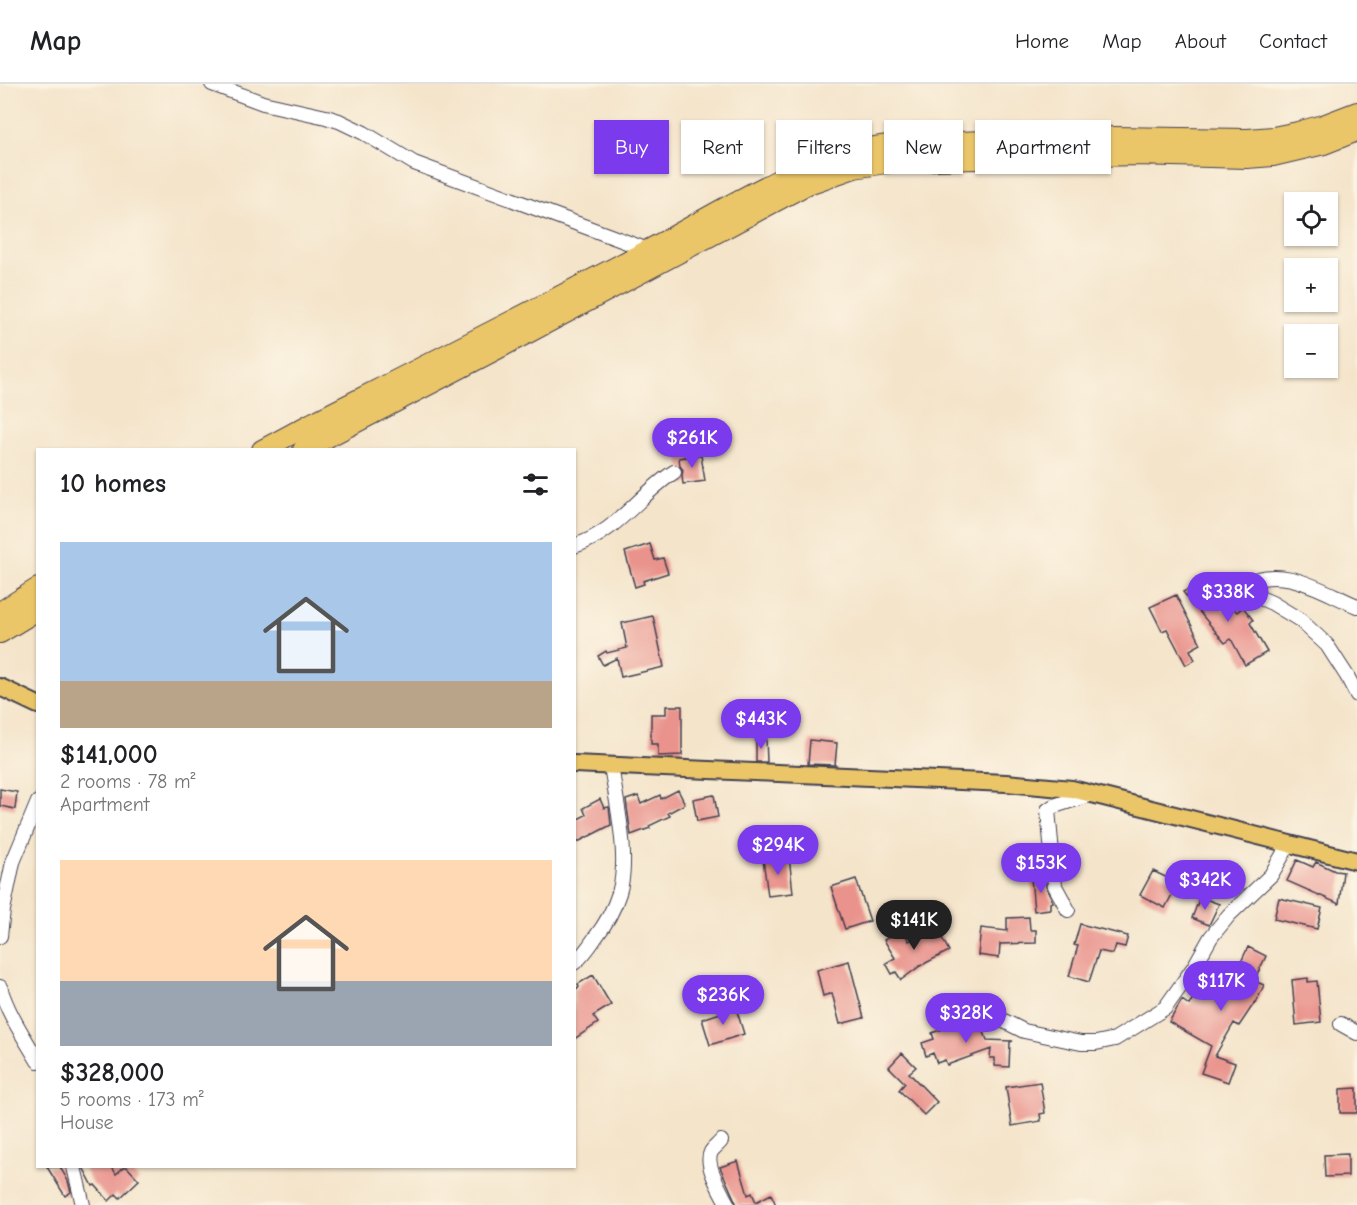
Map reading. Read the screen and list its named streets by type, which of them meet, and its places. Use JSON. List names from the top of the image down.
{
  "page": {
    "header": "Map",
    "nav": [
      "Home",
      "Map",
      "About",
      "Contact"
    ],
    "chip": [
      "Buy",
      "Rent",
      "Filters",
      "New",
      "Apartment"
    ],
    "map_buttons": ["+", "−"],
    "price": [
      "$261K",
      "$338K",
      "$443K",
      "$294K",
      "$153K",
      "$342K",
      "$141K",
      "$117K",
      "$236K",
      "$328K"
    ],
    "heading": "10 homes",
    "list": [
      {
        "name": "$141,000",
        "note": "2 rooms · 78 m² · Apartment"
      },
      {
        "name": "$328,000",
        "note": "5 rooms · 173 m² · House"
      }
    ]
  }
}
